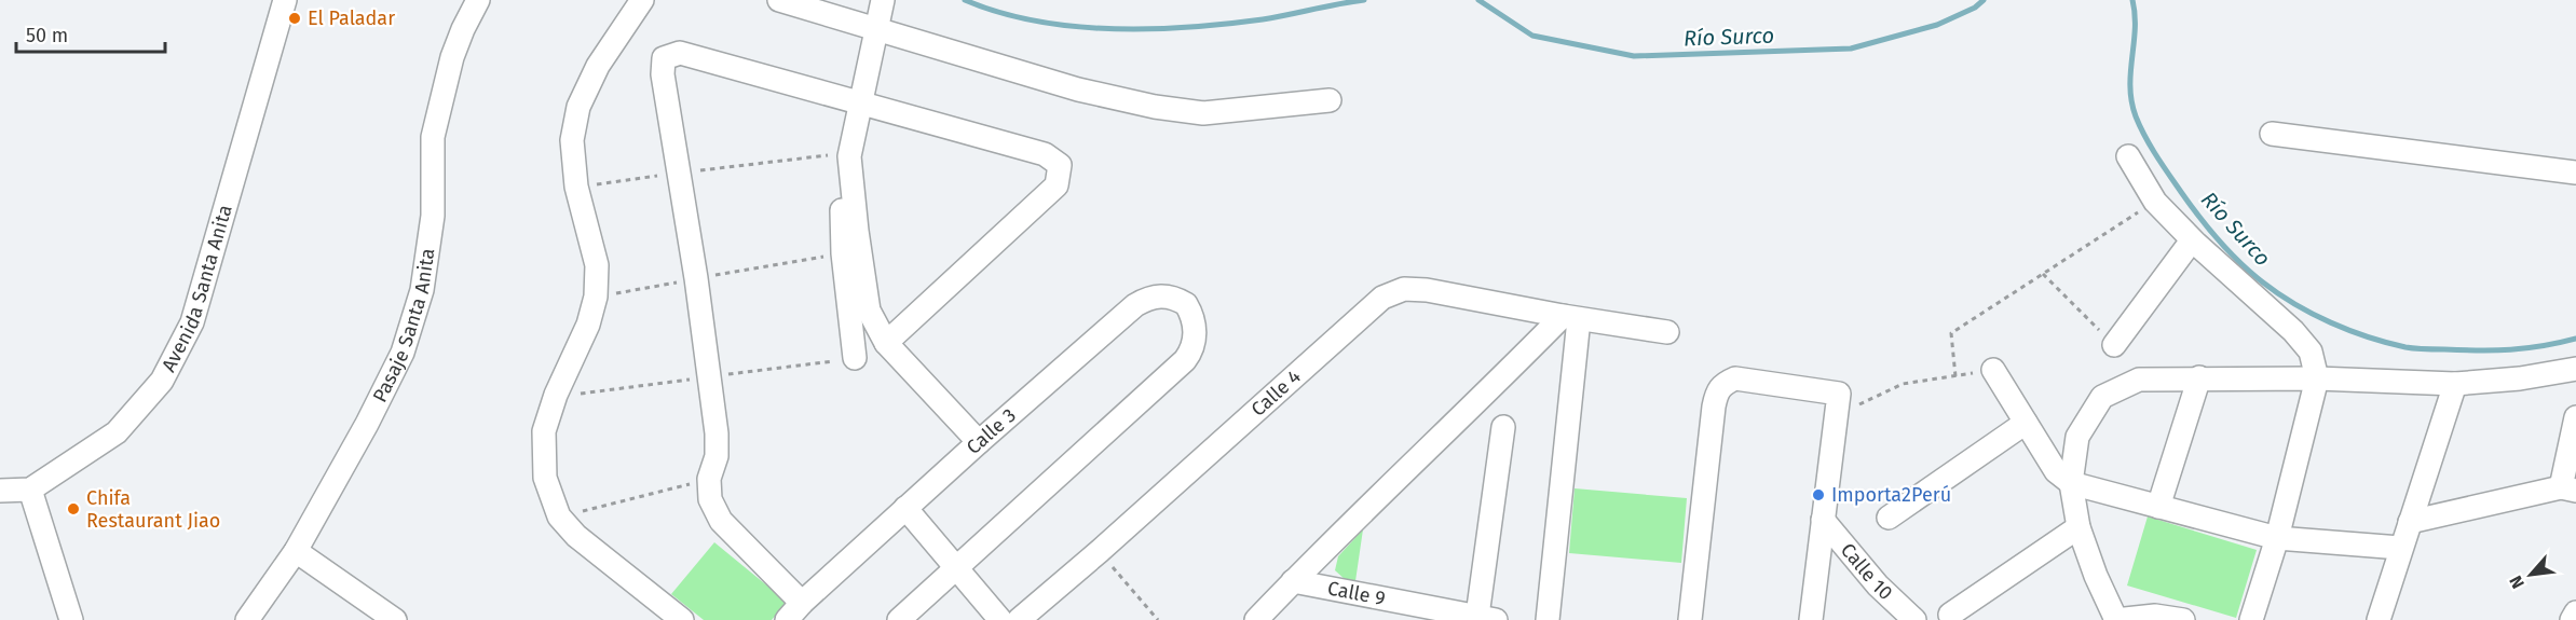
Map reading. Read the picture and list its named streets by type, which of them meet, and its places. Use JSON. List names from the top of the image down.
{
  "streets": {
    "street": [
      "Avenida Santa Anita",
      "Pasaje Santa Anita",
      "Calle 4",
      "Calle 3",
      "Calle 10",
      "Calle 9"
    ]
  },
  "water": ["Río Surco"],
  "places": ["El Paladar", "Importa2Perú", "Chifa Restaurant Jiao"],
  "scale_bar": "50 m",
  "north": "bottom left"
}
